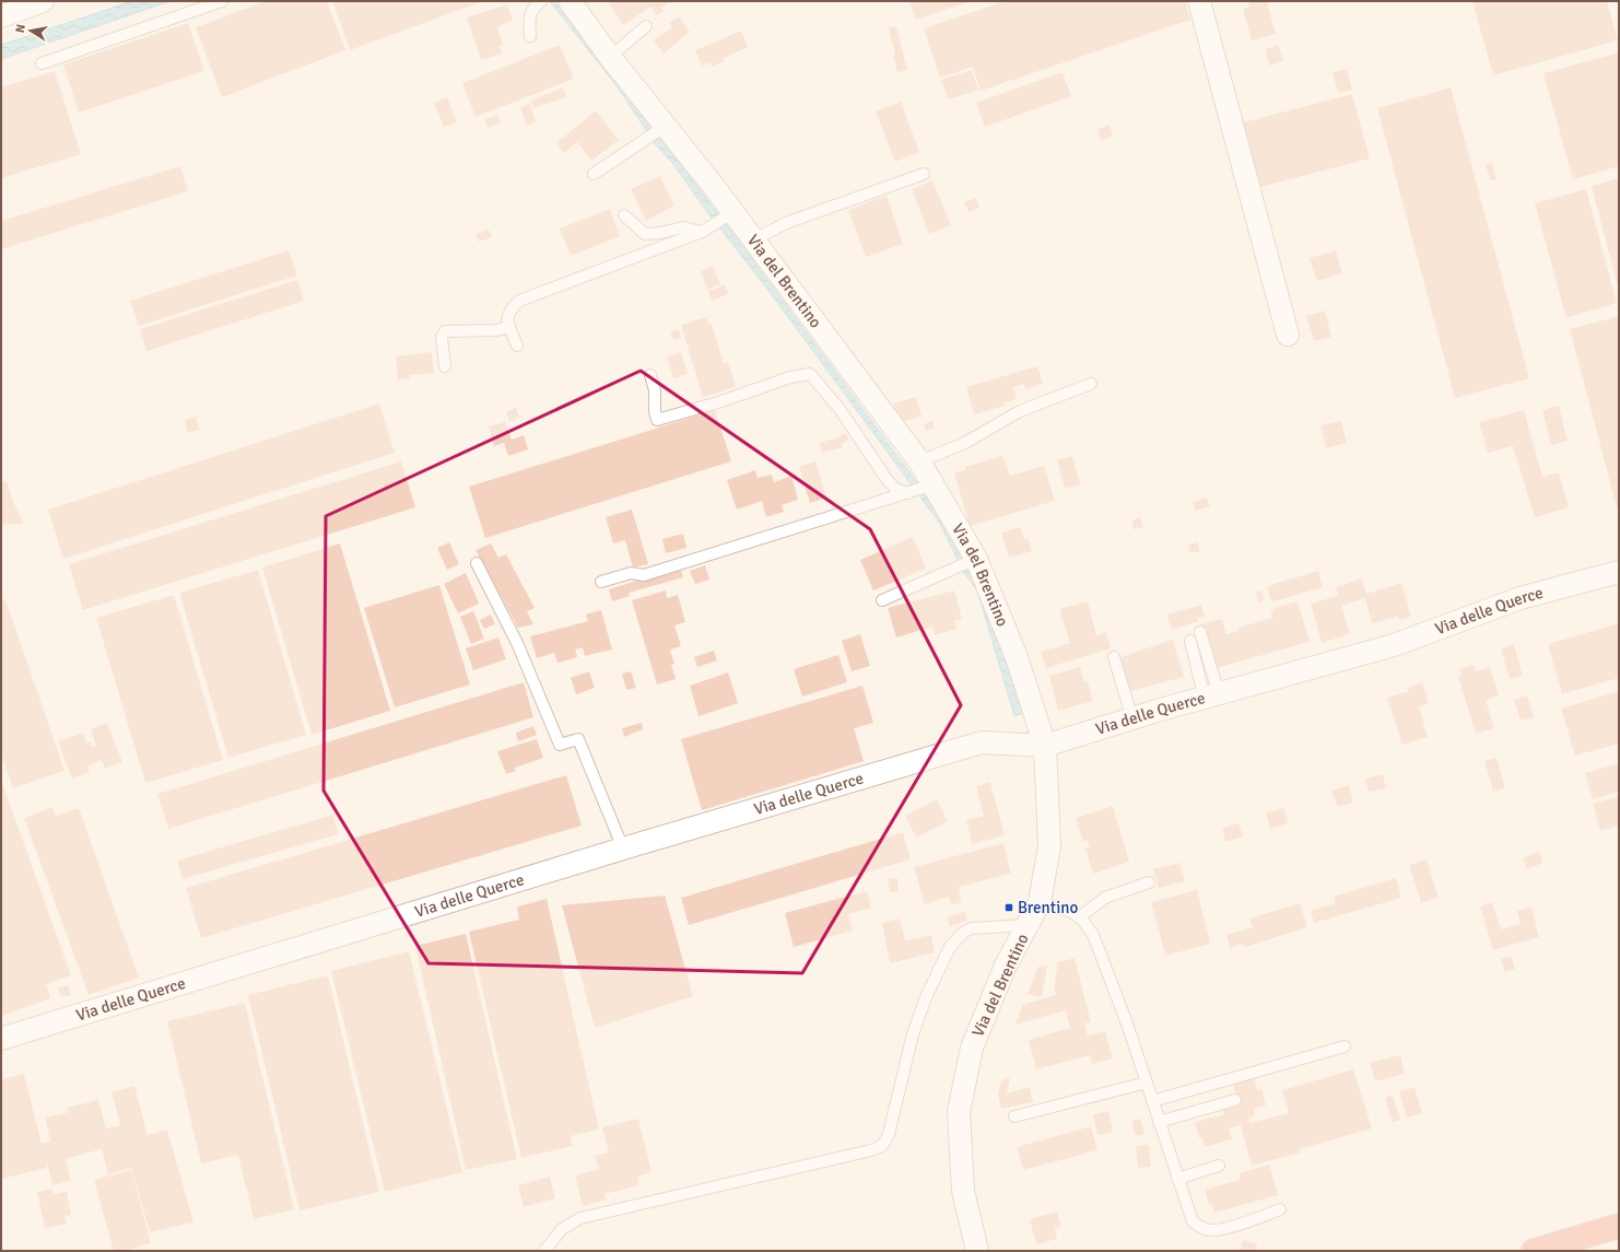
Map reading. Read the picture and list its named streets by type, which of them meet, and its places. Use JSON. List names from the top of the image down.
{
  "streets": {
    "street": ["Via del Brentino", "Via delle Querce"]
  },
  "crossings": [
    ["Via del Brentino", "Via delle Querce"]
  ],
  "places": {
    "transit": ["Brentino"]
  },
  "north": "left"
}
